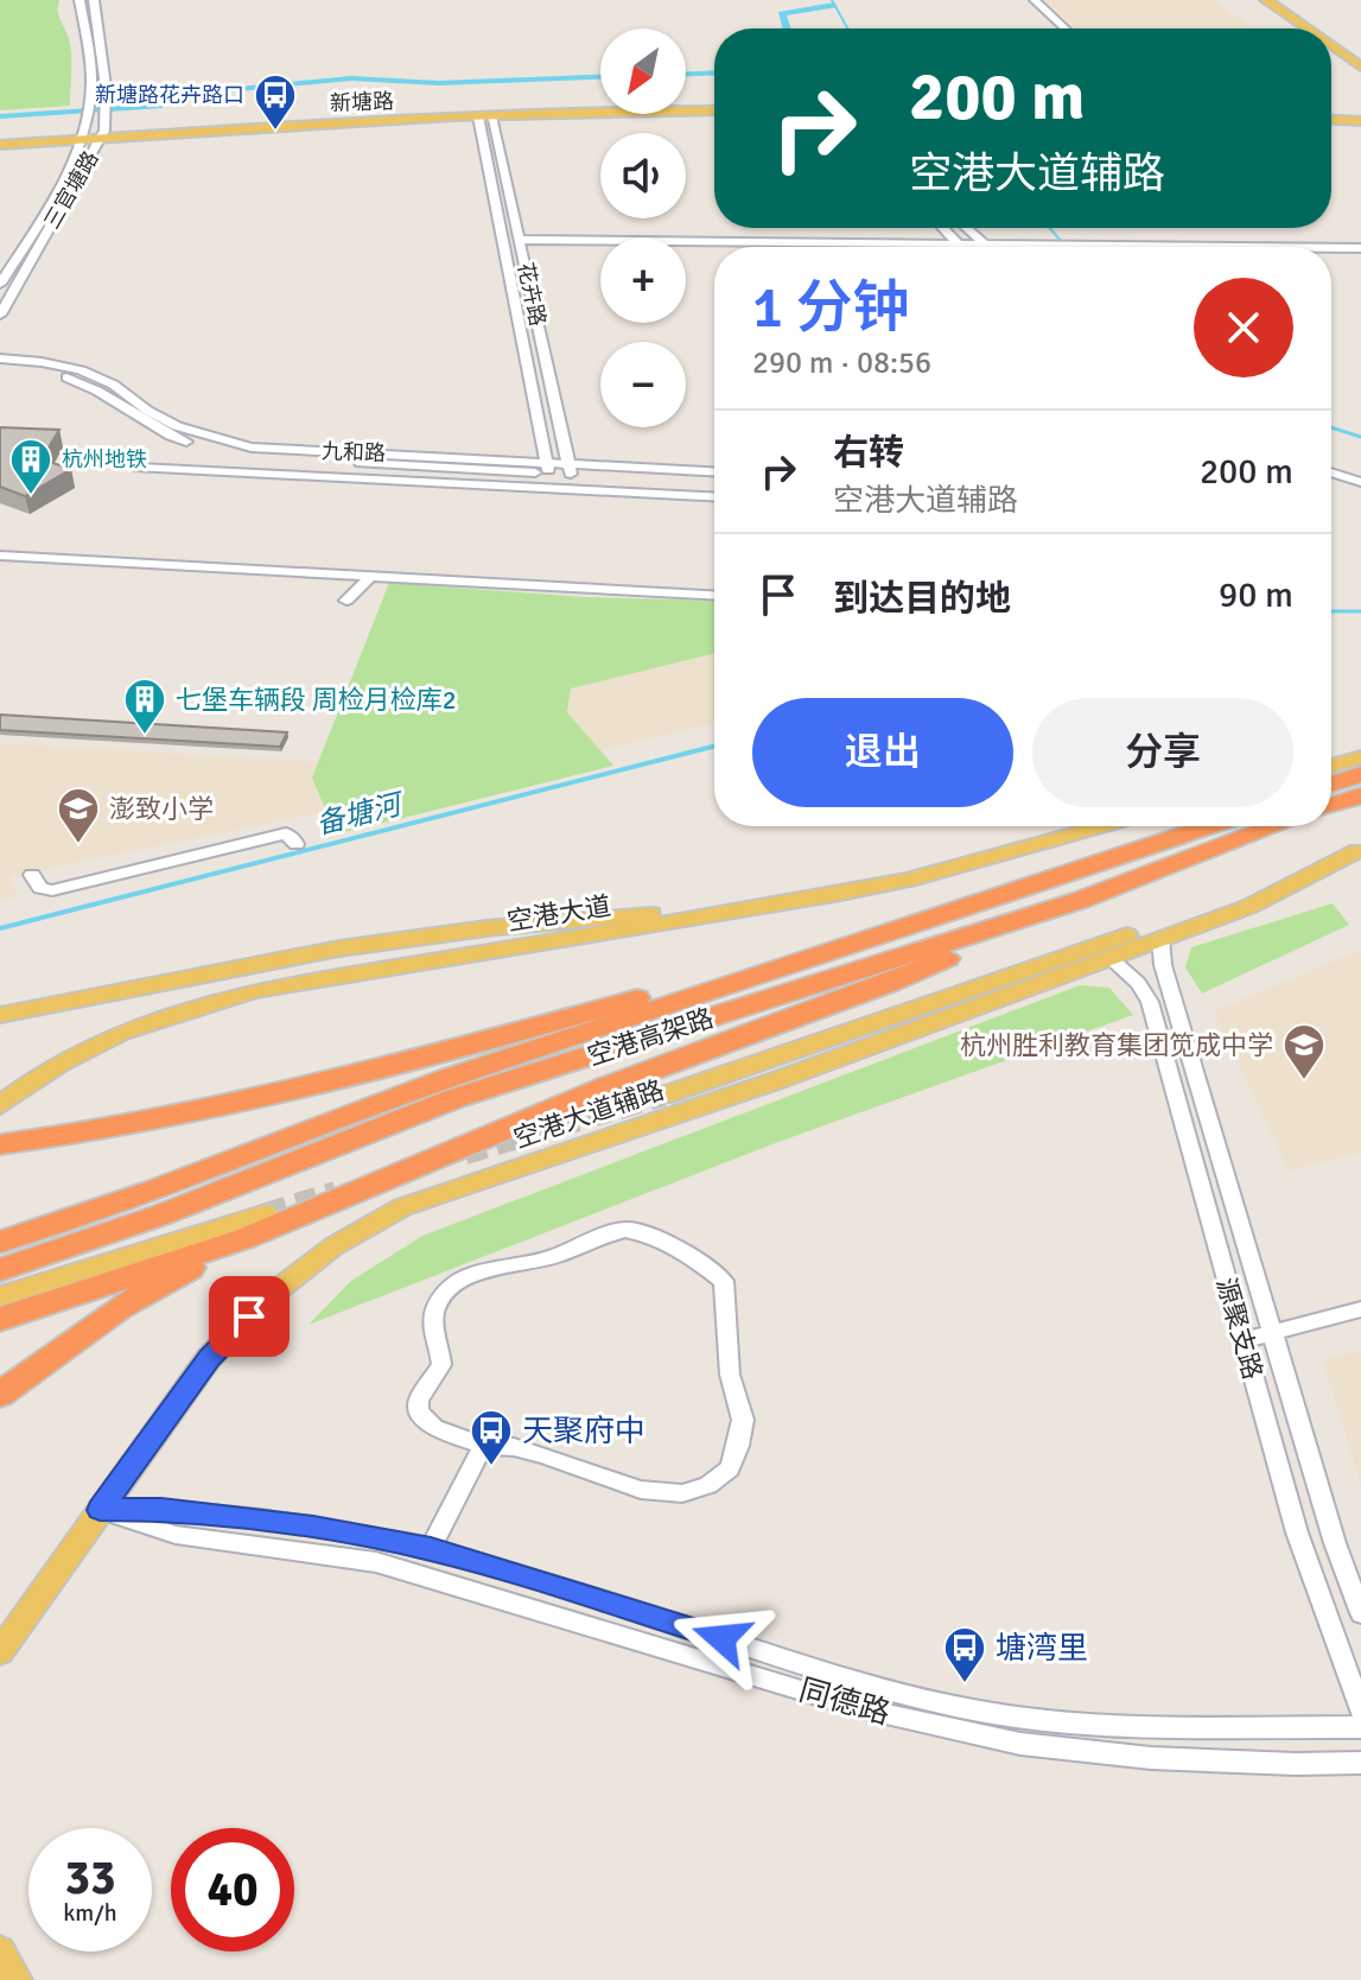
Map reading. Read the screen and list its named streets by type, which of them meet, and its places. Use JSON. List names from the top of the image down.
{
  "streets": {
    "highway": ["空港高架路"],
    "main road": ["新塘路", "空港大道", "空港大道辅路"],
    "street": [
      "三官塘路",
      "花卉路",
      "九和路",
      "源聚支路",
      "同德路"
    ]
  },
  "crossings": [
    ["新塘路", "三官塘路"],
    ["新塘路", "花卉路"],
    ["花卉路", "九和路"],
    ["空港大道辅路", "源聚支路"],
    ["空港大道辅路", "同德路"]
  ],
  "water": ["备塘河"],
  "places": {
    "bus stop": ["新塘路花卉路口", "天聚府中", "塘湾里"],
    "building": ["杭州地铁", "七堡车辆段 周检月检库2"],
    "school or university": ["澎致小学", "杭州胜利教育集团笕成中学"]
  },
  "north": "bottom left",
  "page": {
    "map_buttons": ["+", "−"],
    "turn": ["200 m", "空港大道辅路"],
    "heading": ["1 分钟", "290 m · 08:56"],
    "list": [
      {
        "name": "右转",
        "note": "空港大道辅路",
        "value": "200 m"
      },
      {
        "name": "到达目的地",
        "value": "90 m"
      }
    ],
    "buttons": ["退出", "分享"],
    "speed": "33 km/h",
    "limit": "40"
  }
}
